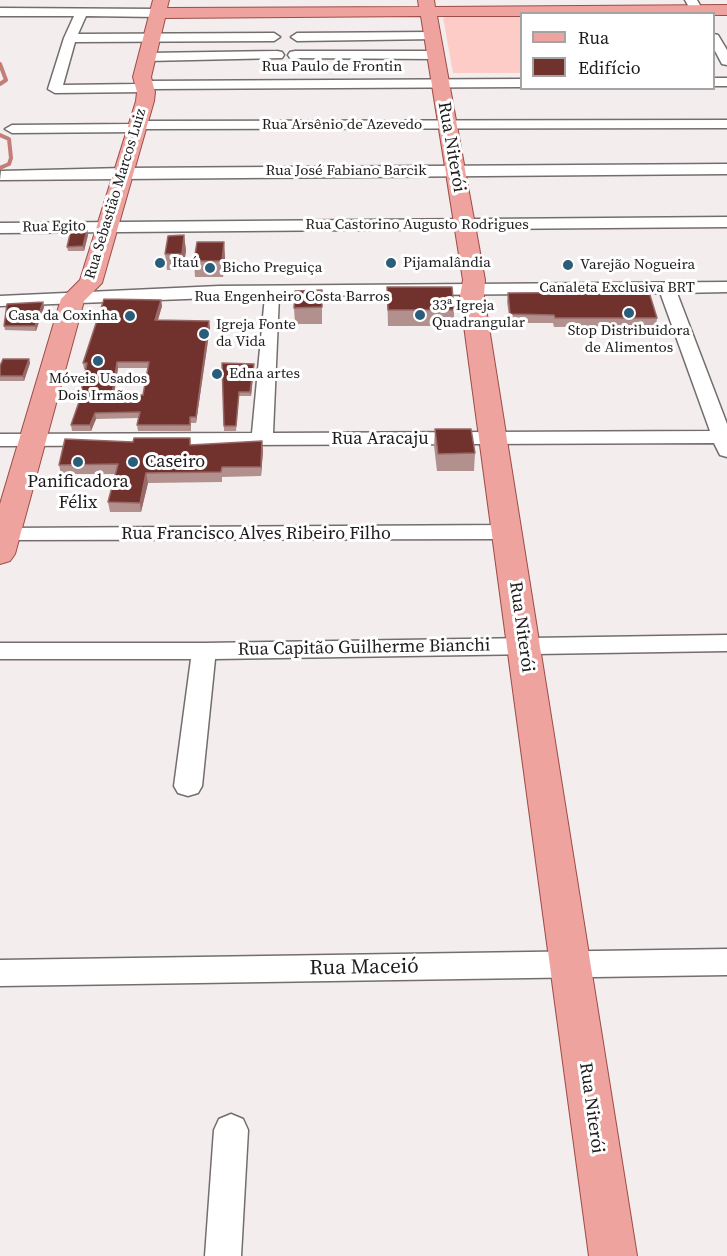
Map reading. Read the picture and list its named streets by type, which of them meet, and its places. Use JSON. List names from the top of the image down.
{
  "streets": {
    "main road": ["Rua Niterói", "Rua Sebastião Marcos Luiz"],
    "street": [
      "Rua Paulo de Frontin",
      "Rua Arsênio de Azevedo",
      "Rua José Fabiano Barcik",
      "Rua Castorino Augusto Rodrigues",
      "Rua Egito",
      "Canaleta Exclusiva BRT",
      "Rua Engenheiro Costa Barros",
      "Rua Aracaju",
      "Rua Francisco Alves Ribeiro Filho",
      "Rua Capitão Guilherme Bianchi",
      "Rua Maceió"
    ]
  },
  "crossings": [
    ["Rua Paulo de Frontin", "Rua Niterói"],
    ["Rua Paulo de Frontin", "Rua Sebastião Marcos Luiz"],
    ["Rua Arsênio de Azevedo", "Rua Niterói"],
    ["Rua Arsênio de Azevedo", "Rua Sebastião Marcos Luiz"],
    ["Rua Niterói", "Rua José Fabiano Barcik"],
    ["Rua Niterói", "Rua Castorino Augusto Rodrigues"],
    ["Rua Niterói", "Canaleta Exclusiva BRT"],
    ["Rua Niterói", "Rua Engenheiro Costa Barros"],
    ["Rua Niterói", "Rua Aracaju"],
    ["Rua Niterói", "Rua Francisco Alves Ribeiro Filho"],
    ["Rua Niterói", "Rua Capitão Guilherme Bianchi"],
    ["Rua Niterói", "Rua Maceió"],
    ["Rua José Fabiano Barcik", "Rua Sebastião Marcos Luiz"],
    ["Rua Sebastião Marcos Luiz", "Rua Castorino Augusto Rodrigues"],
    ["Rua Sebastião Marcos Luiz", "Rua Egito"],
    ["Rua Sebastião Marcos Luiz", "Canaleta Exclusiva BRT"],
    ["Rua Sebastião Marcos Luiz", "Rua Engenheiro Costa Barros"],
    ["Rua Sebastião Marcos Luiz", "Rua Aracaju"],
    ["Rua Sebastião Marcos Luiz", "Rua Francisco Alves Ribeiro Filho"],
    ["Rua Castorino Augusto Rodrigues", "Rua Egito"],
    ["Canaleta Exclusiva BRT", "Rua Engenheiro Costa Barros"]
  ],
  "places": [
    "Itaú",
    "Pijamalândia",
    "Varejão Nogueira",
    "Bicho Preguiça",
    "Stop Distribuidora de Alimentos",
    "33ª Igreja Quadrangular",
    "Casa da Coxinha",
    "Igreja Fonte da Vida",
    "Móveis Usados Dois Irmãos",
    "Edna artes",
    "Panificadora Félix",
    "Caseiro"
  ],
  "legend": ["Rua", "Edifício"]
}
